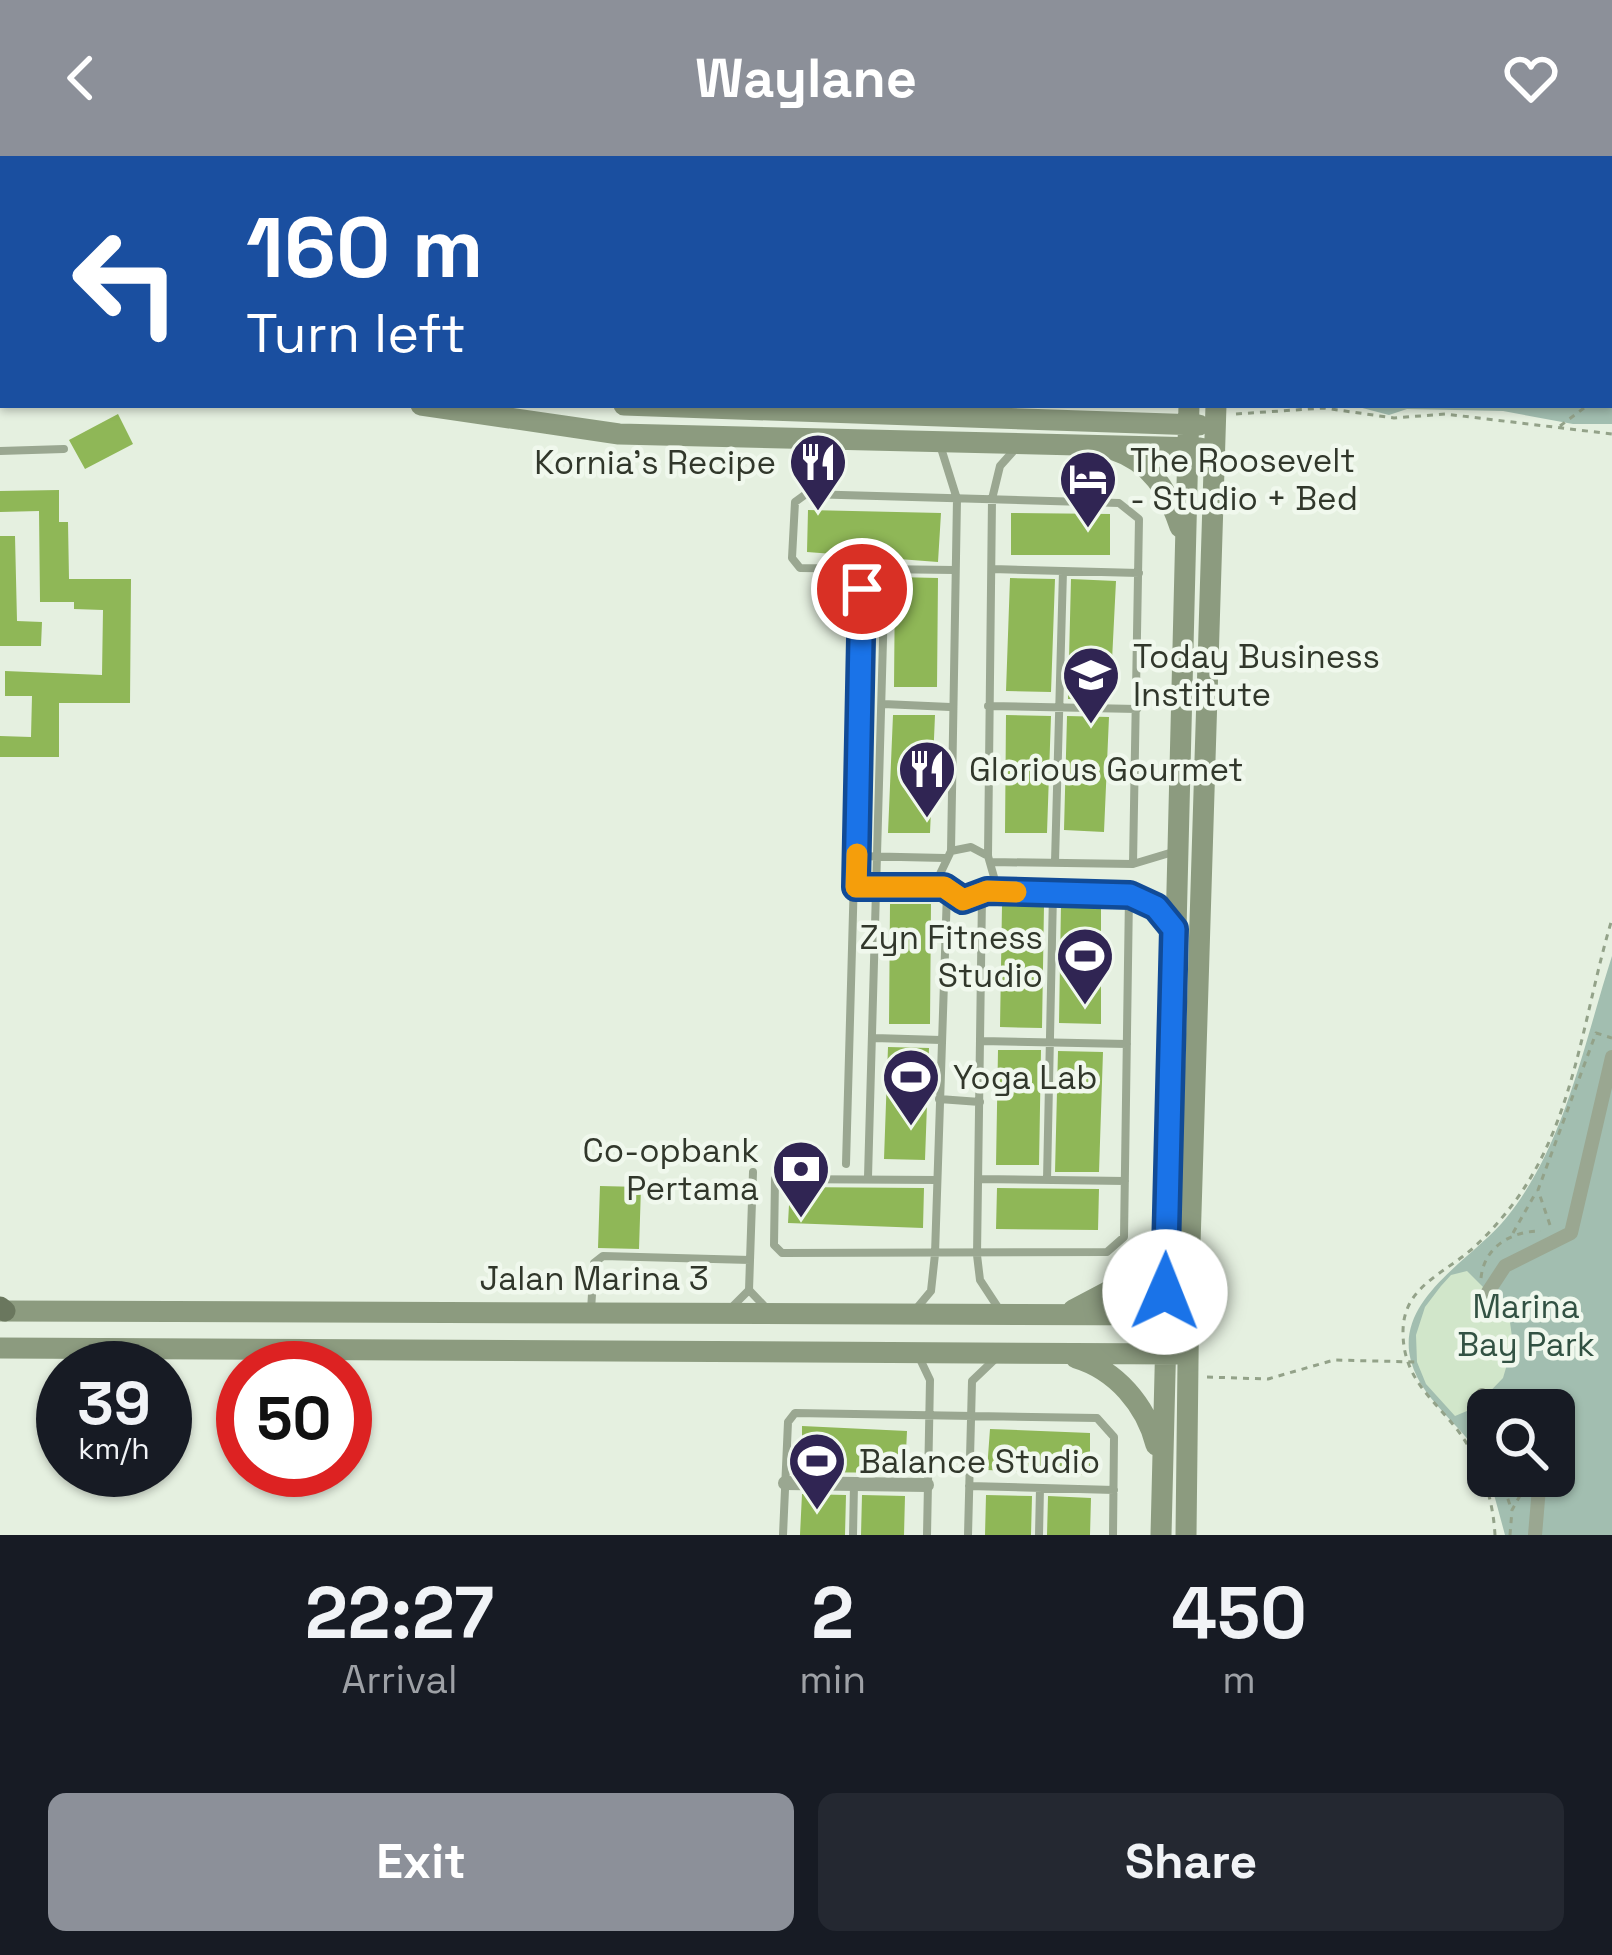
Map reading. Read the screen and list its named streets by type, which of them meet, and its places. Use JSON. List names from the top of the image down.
{
  "streets": {
    "street": ["Jalan Marina 3"]
  },
  "parks": ["Marina Bay Park"],
  "places": {
    "restaurant": ["Kornia's Recipe", "Glorious Gourmet"],
    "hotel": ["The Roosevelt - Studio + Bed"],
    "school or university": ["Today Business Institute"],
    "sports": ["Zyn Fitness Studio", "Yoga Lab", "Balance Studio"],
    "bank": ["Co-opbank Pertama"]
  },
  "page": {
    "header": "Waylane",
    "turn": ["160 m", "Turn left"],
    "speed": "39 km/h",
    "limit": "50",
    "eta": [
      "22:27",
      "Arrival",
      "2",
      "min",
      "450",
      "m"
    ],
    "buttons": ["Exit", "Share"]
  }
}
